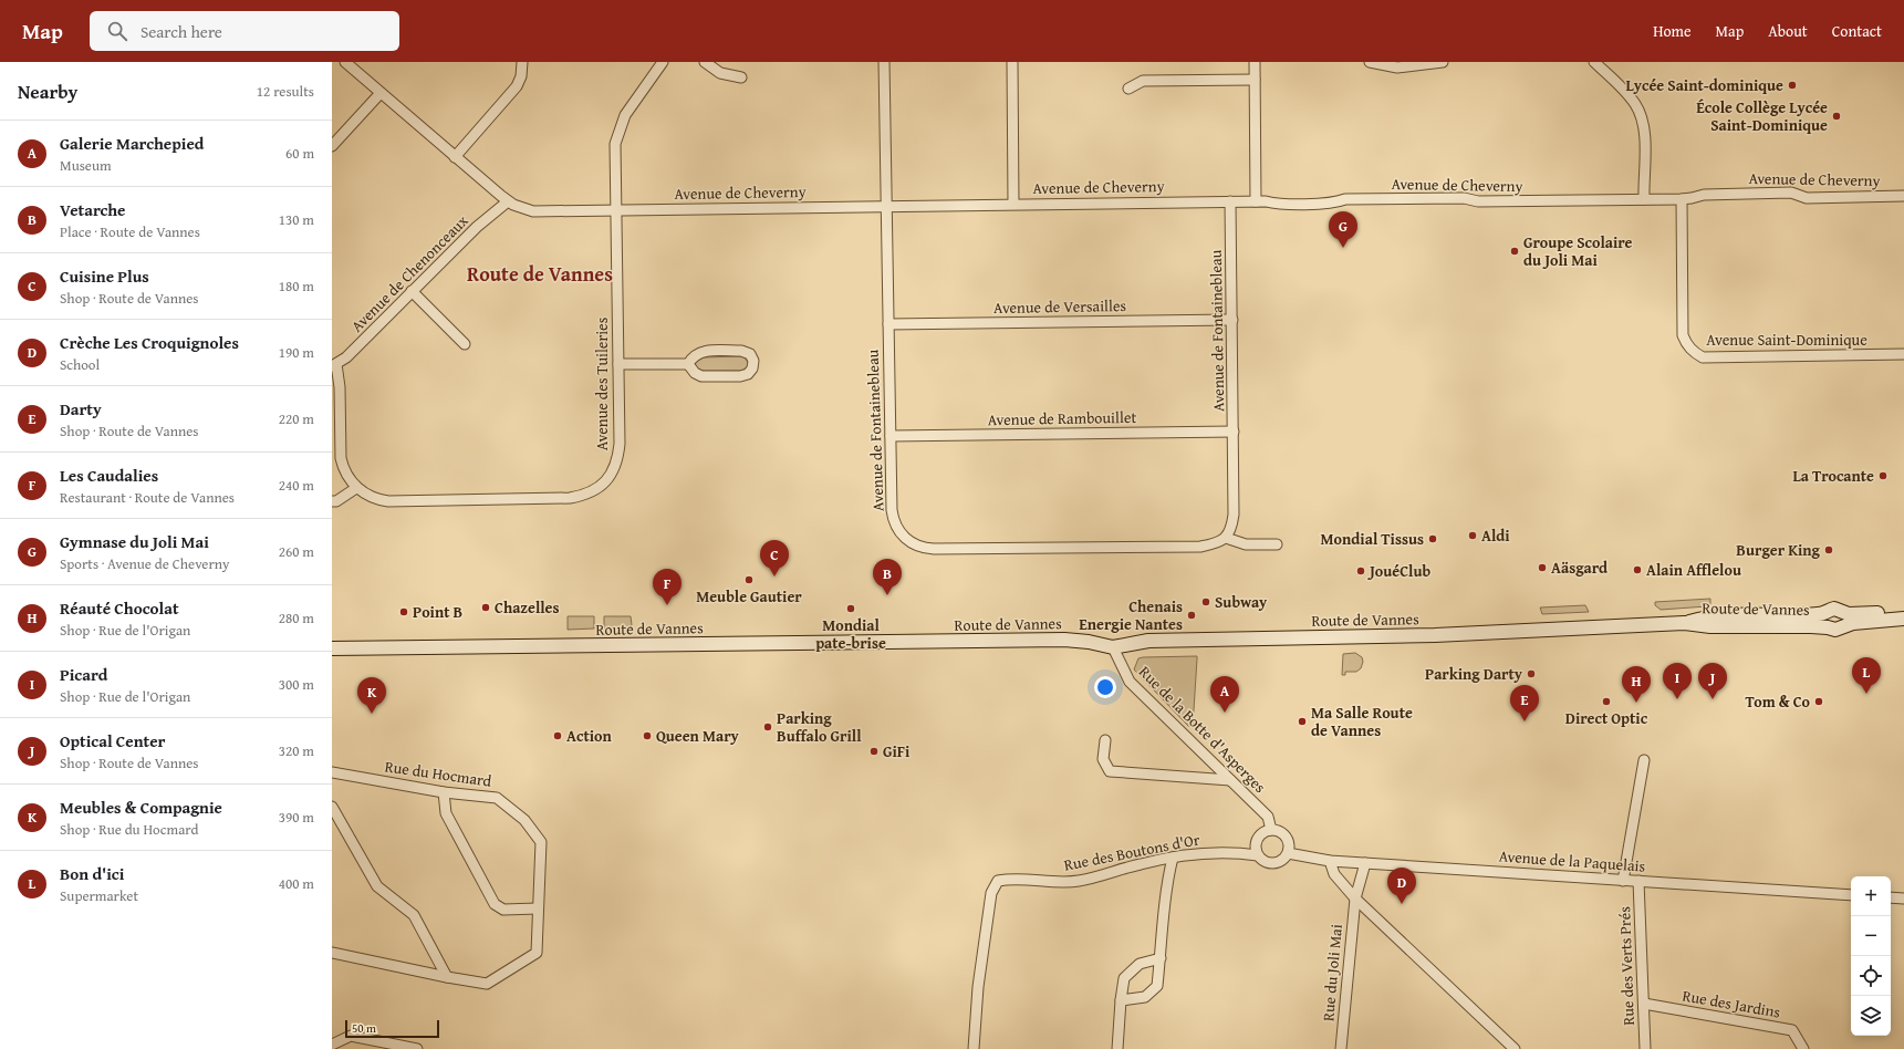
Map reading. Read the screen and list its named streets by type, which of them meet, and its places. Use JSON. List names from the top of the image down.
{
  "streets": {
    "main road": ["Route de Vannes"],
    "street": [
      "Avenue de Cheverny",
      "Avenue de Chenonceaux",
      "Avenue de Versailles",
      "Avenue de Fontainebleau",
      "Avenue Saint-Dominique",
      "Avenue des Tuileries",
      "Avenue de Rambouillet",
      "Rue de la Botte d'Asperges",
      "Rue du Hocmard",
      "Rue des Boutons d'Or",
      "Avenue de la Paquelais",
      "Rue des Verts Prés",
      "Rue du Joli Mai",
      "Rue des Jardins"
    ]
  },
  "crossings": [
    ["Avenue de Cheverny", "Avenue de Chenonceaux"],
    ["Avenue de Cheverny", "Avenue de Fontainebleau"],
    ["Avenue de Cheverny", "Avenue Saint-Dominique"],
    ["Avenue de Cheverny", "Avenue des Tuileries"],
    ["Avenue de Chenonceaux", "Avenue des Tuileries"],
    ["Avenue de Versailles", "Avenue de Fontainebleau"],
    ["Avenue de Fontainebleau", "Avenue de Rambouillet"],
    ["Route de Vannes", "Rue de la Botte d'Asperges"],
    ["Rue de la Botte d'Asperges", "Rue des Boutons d'Or"],
    ["Rue de la Botte d'Asperges", "Avenue de la Paquelais"],
    ["Rue des Boutons d'Or", "Avenue de la Paquelais"],
    ["Avenue de la Paquelais", "Rue des Verts Prés"],
    ["Rue des Verts Prés", "Rue des Jardins"]
  ],
  "districts": ["Route de Vannes"],
  "places": [
    "Lycée Saint-dominique",
    "École Collège Lycée Saint-Dominique",
    "Groupe Scolaire du Joli Mai",
    "La Trocante",
    "Aldi",
    "Mondial Tissus",
    "Burger King",
    "Aäsgard",
    "Alain Afflelou",
    "JouéClub",
    "Meuble Gautier",
    "Subway",
    "Chazelles",
    "Mondial pate-brise",
    "Point B",
    "Chenais Energie Nantes",
    "Parking Darty",
    "Direct Optic",
    "Tom & Co",
    "Ma Salle Route de Vannes",
    "Parking Buffalo Grill",
    "Action",
    "Queen Mary",
    "GiFi"
  ],
  "scale_bar": "50 m",
  "page": {
    "header": "Map",
    "search": "Search here",
    "nav": [
      "Home",
      "Map",
      "About",
      "Contact"
    ],
    "heading": ["Nearby", "12 results"],
    "list": [
      {
        "mark": "A",
        "name": "Galerie Marchepied",
        "note": "Museum",
        "value": "60 m"
      },
      {
        "mark": "B",
        "name": "Vetarche",
        "note": "Place · Route de Vannes",
        "value": "130 m"
      },
      {
        "mark": "C",
        "name": "Cuisine Plus",
        "note": "Shop · Route de Vannes",
        "value": "180 m"
      },
      {
        "mark": "D",
        "name": "Crèche Les Croquignoles",
        "note": "School",
        "value": "190 m"
      },
      {
        "mark": "E",
        "name": "Darty",
        "note": "Shop · Route de Vannes",
        "value": "220 m"
      },
      {
        "mark": "F",
        "name": "Les Caudalies",
        "note": "Restaurant · Route de Vannes",
        "value": "240 m"
      },
      {
        "mark": "G",
        "name": "Gymnase du Joli Mai",
        "note": "Sports · Avenue de Cheverny",
        "value": "260 m"
      },
      {
        "mark": "H",
        "name": "Réauté Chocolat",
        "note": "Shop · Rue de l'Origan",
        "value": "280 m"
      },
      {
        "mark": "I",
        "name": "Picard",
        "note": "Shop · Rue de l'Origan",
        "value": "300 m"
      },
      {
        "mark": "J",
        "name": "Optical Center",
        "note": "Shop · Route de Vannes",
        "value": "320 m"
      },
      {
        "mark": "K",
        "name": "Meubles & Compagnie",
        "note": "Shop · Rue du Hocmard",
        "value": "390 m"
      },
      {
        "mark": "L",
        "name": "Bon d'ici",
        "note": "Supermarket",
        "value": "400 m"
      }
    ],
    "pins": [
      "G",
      "C",
      "B",
      "F",
      "L",
      "I",
      "J",
      "H",
      "A",
      "K",
      "E",
      "D"
    ],
    "map_buttons": ["+", "−"],
    "scale": "50 m"
  }
}
